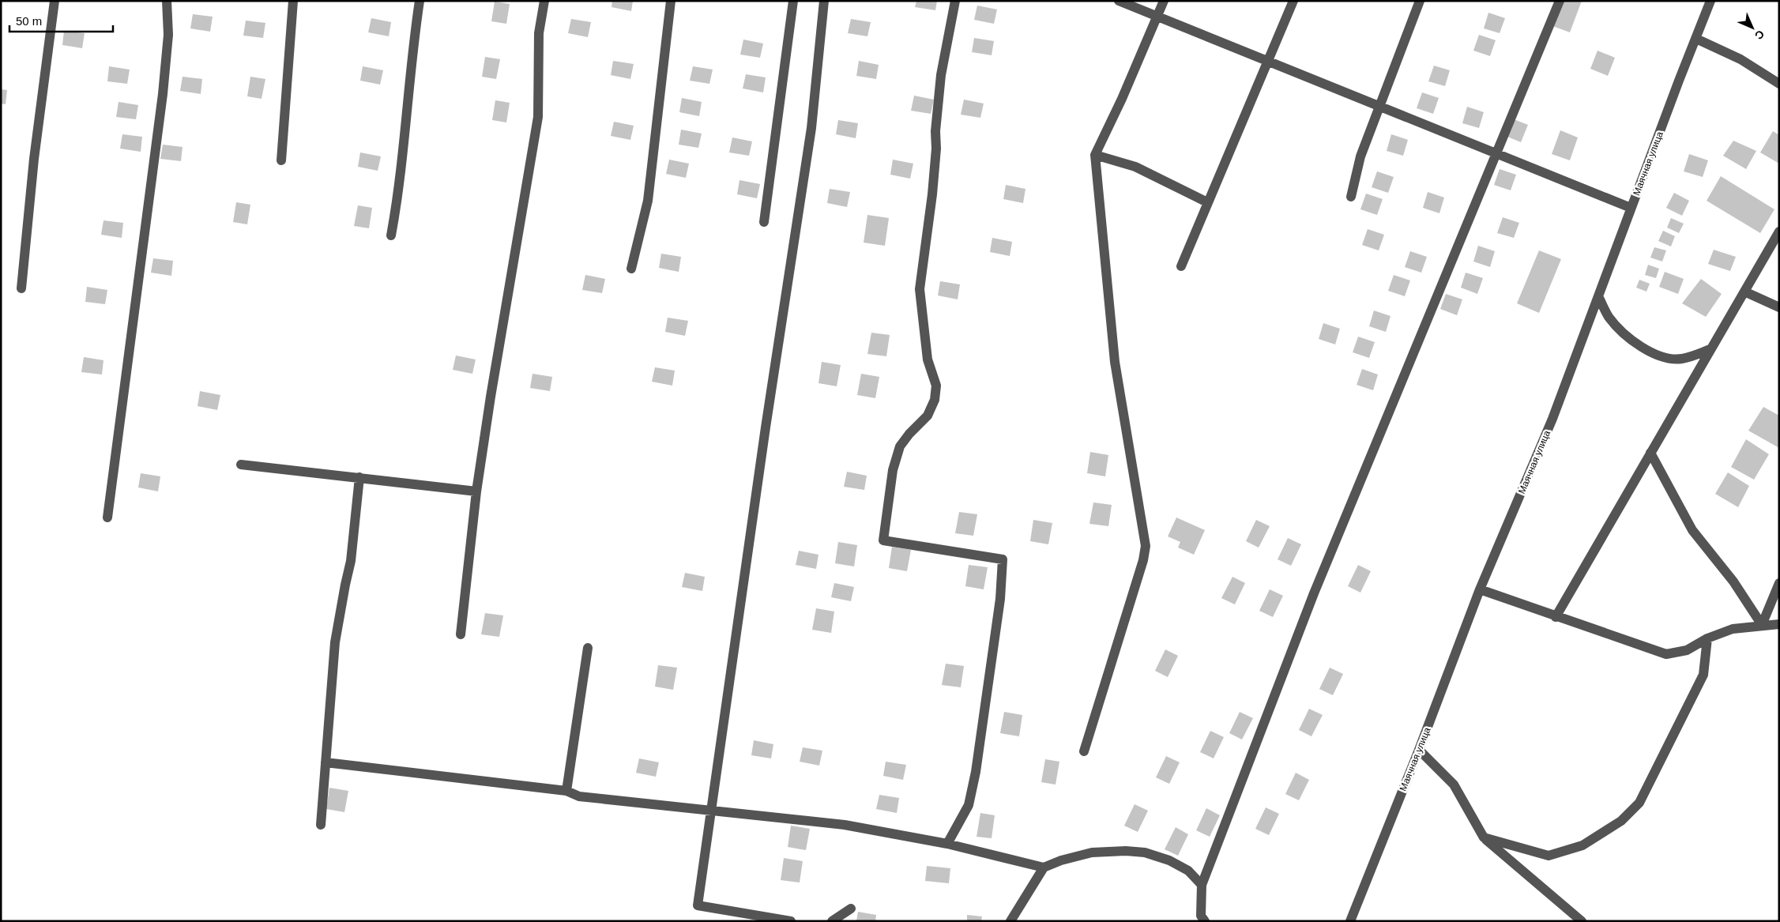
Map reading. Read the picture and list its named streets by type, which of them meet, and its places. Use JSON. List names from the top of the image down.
{
  "streets": {
    "street": ["Маячная улица"]
  },
  "scale_bar": "50 m",
  "north": "bottom right"
}
